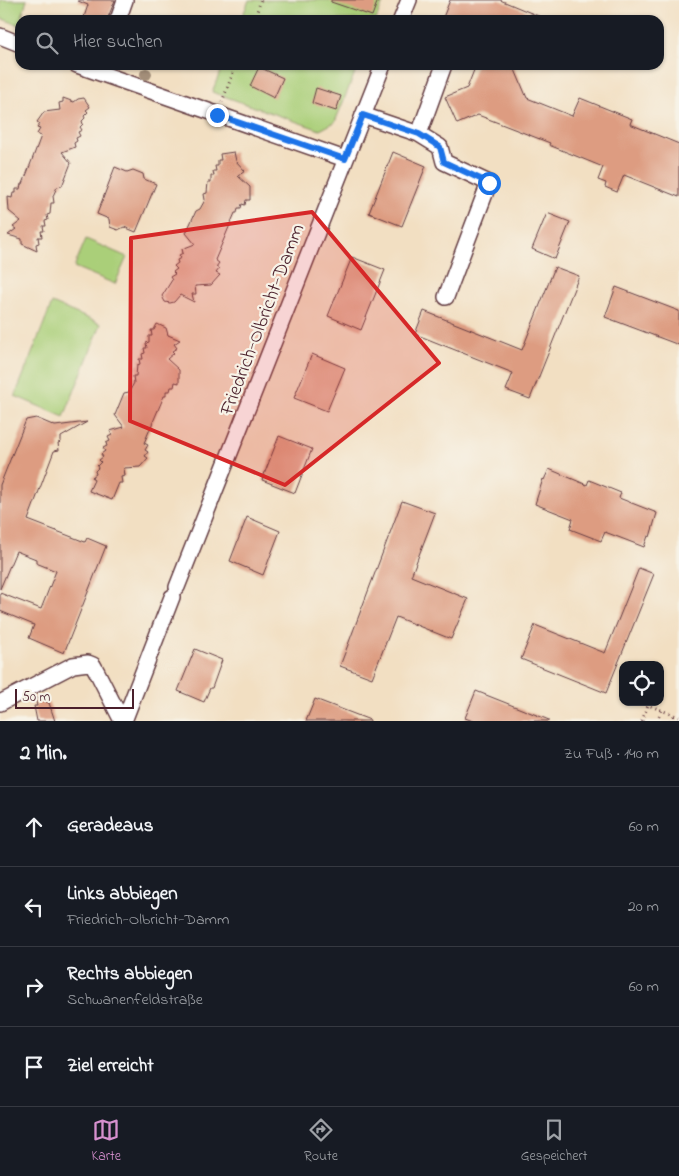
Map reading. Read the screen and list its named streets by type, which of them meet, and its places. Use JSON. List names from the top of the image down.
{
  "streets": {
    "street": ["Friedrich-Olbricht-Damm"]
  },
  "scale_bar": "50 m",
  "page": {
    "search": "Hier suchen",
    "scale": "50 m",
    "heading": ["2 Min.", "Zu Fuß · 140 m"],
    "list": [
      ["Geradeaus", "60 m"],
      ["Links abbiegen", "Friedrich-Olbricht-Damm", "20 m"],
      ["Rechts abbiegen", "Schwanenfeldstraße", "60 m"],
      "Ziel erreicht"
    ],
    "nav": ["Karte", "Route", "Gespeichert"]
  }
}
